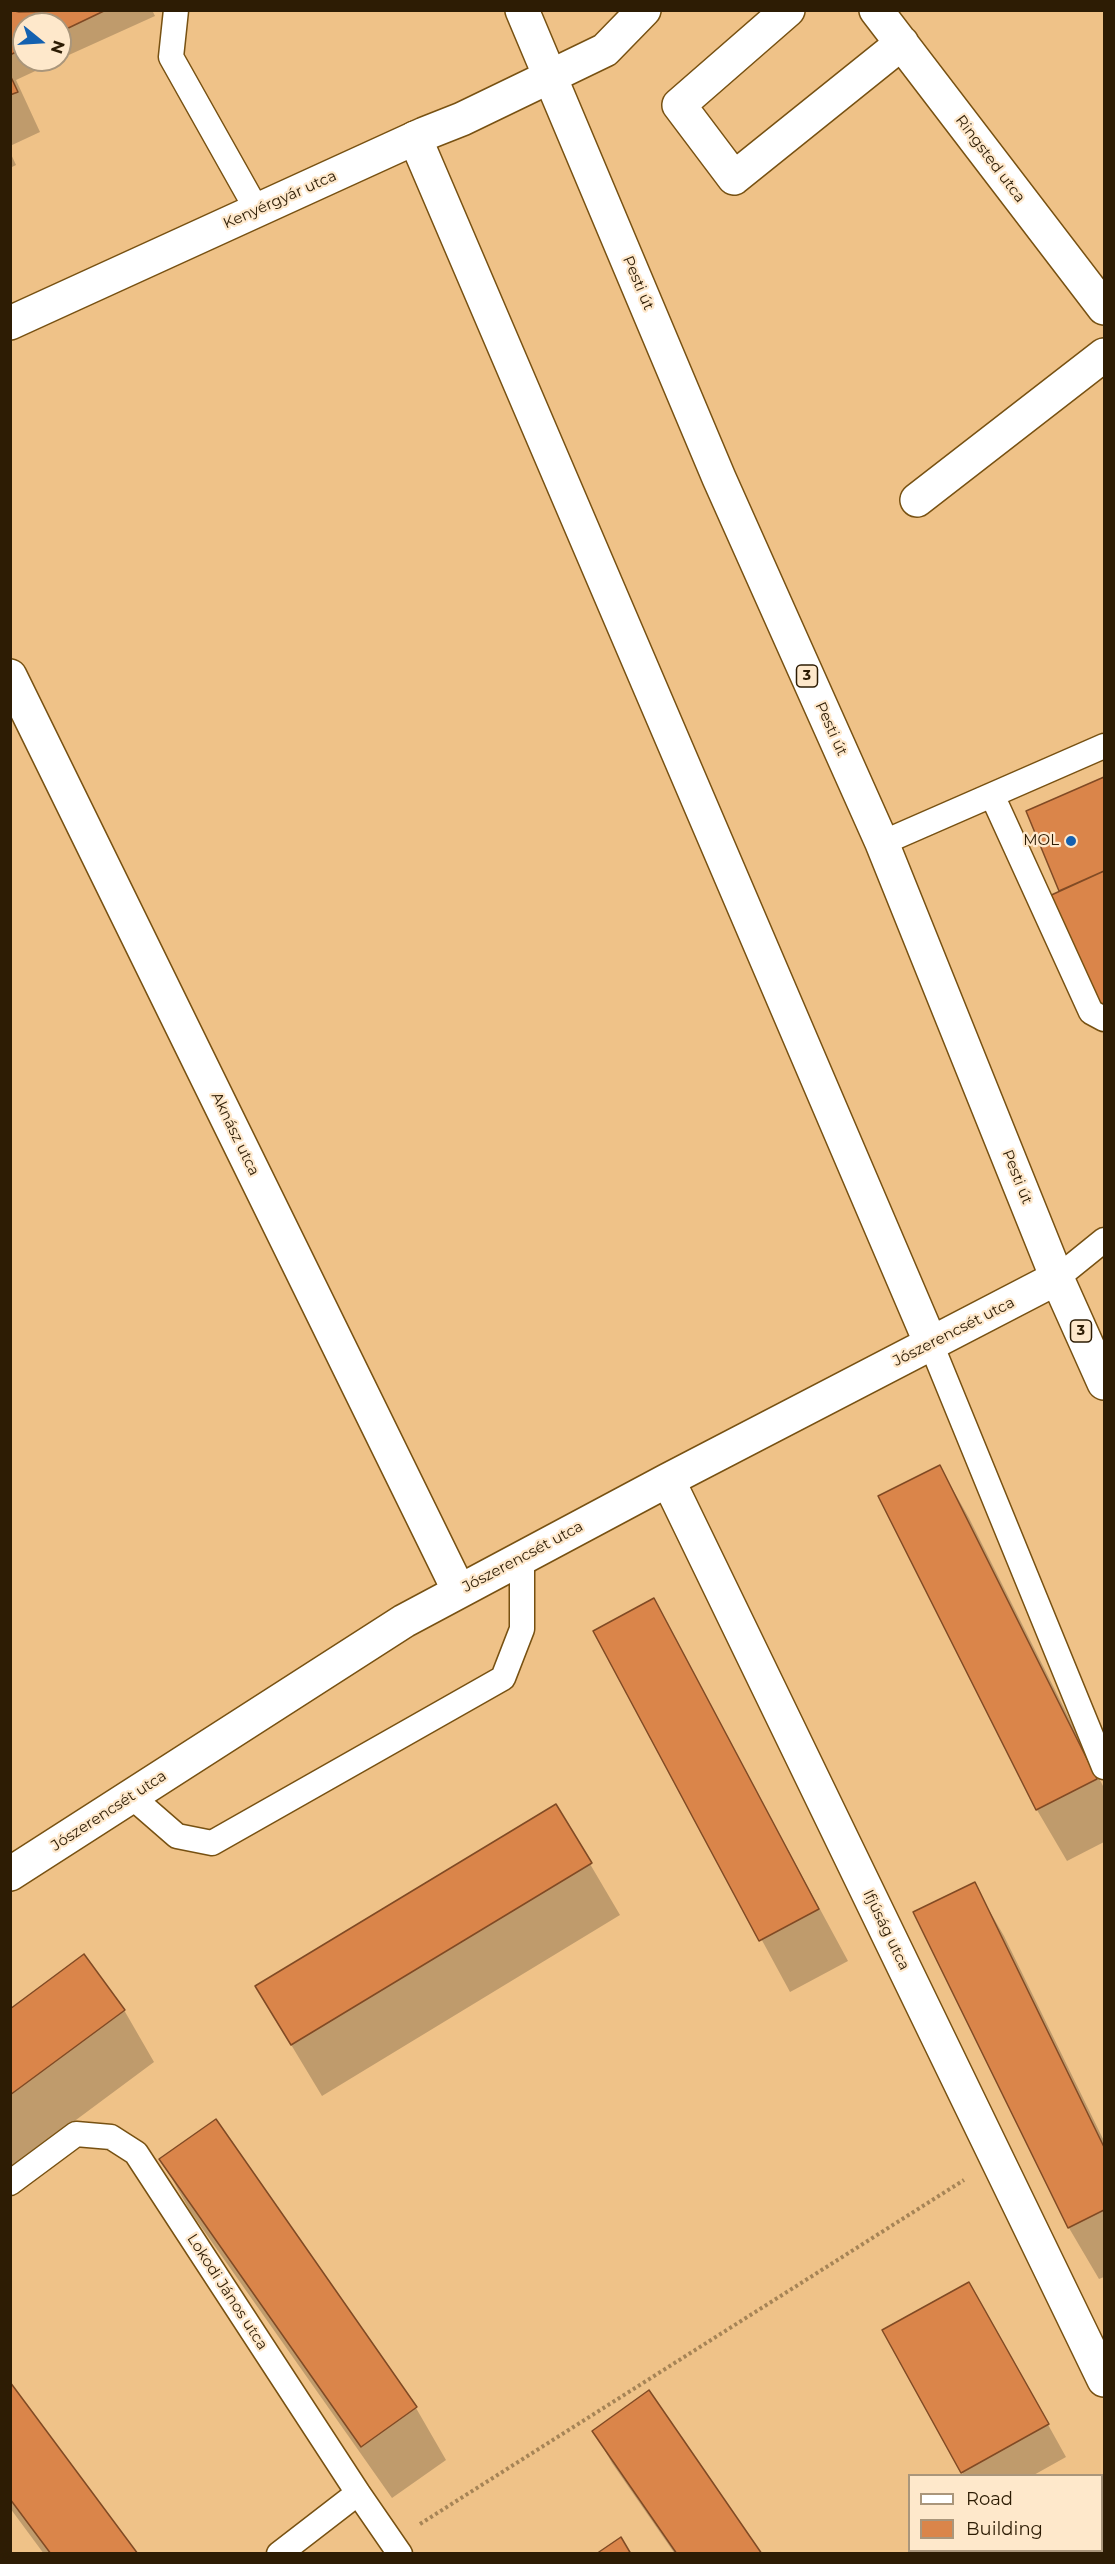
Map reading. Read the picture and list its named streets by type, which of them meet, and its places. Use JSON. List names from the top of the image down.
{
  "streets": {
    "street": [
      "Ringsted utca",
      "Kenyérgyár utca",
      "Pesti út",
      "3",
      "Aknász utca",
      "Jószerencsét utca",
      "Ifjúság utca"
    ],
    "lane": ["Lokodi János utca"]
  },
  "crossings": [
    ["Kenyérgyár utca", "Pesti út"],
    ["Pesti út", "Jószerencsét utca"],
    ["Aknász utca", "Jószerencsét utca"],
    ["Jószerencsét utca", "Ifjúság utca"]
  ],
  "places": ["MOL"],
  "legend": ["Road", "Building"],
  "north": "right"
}
